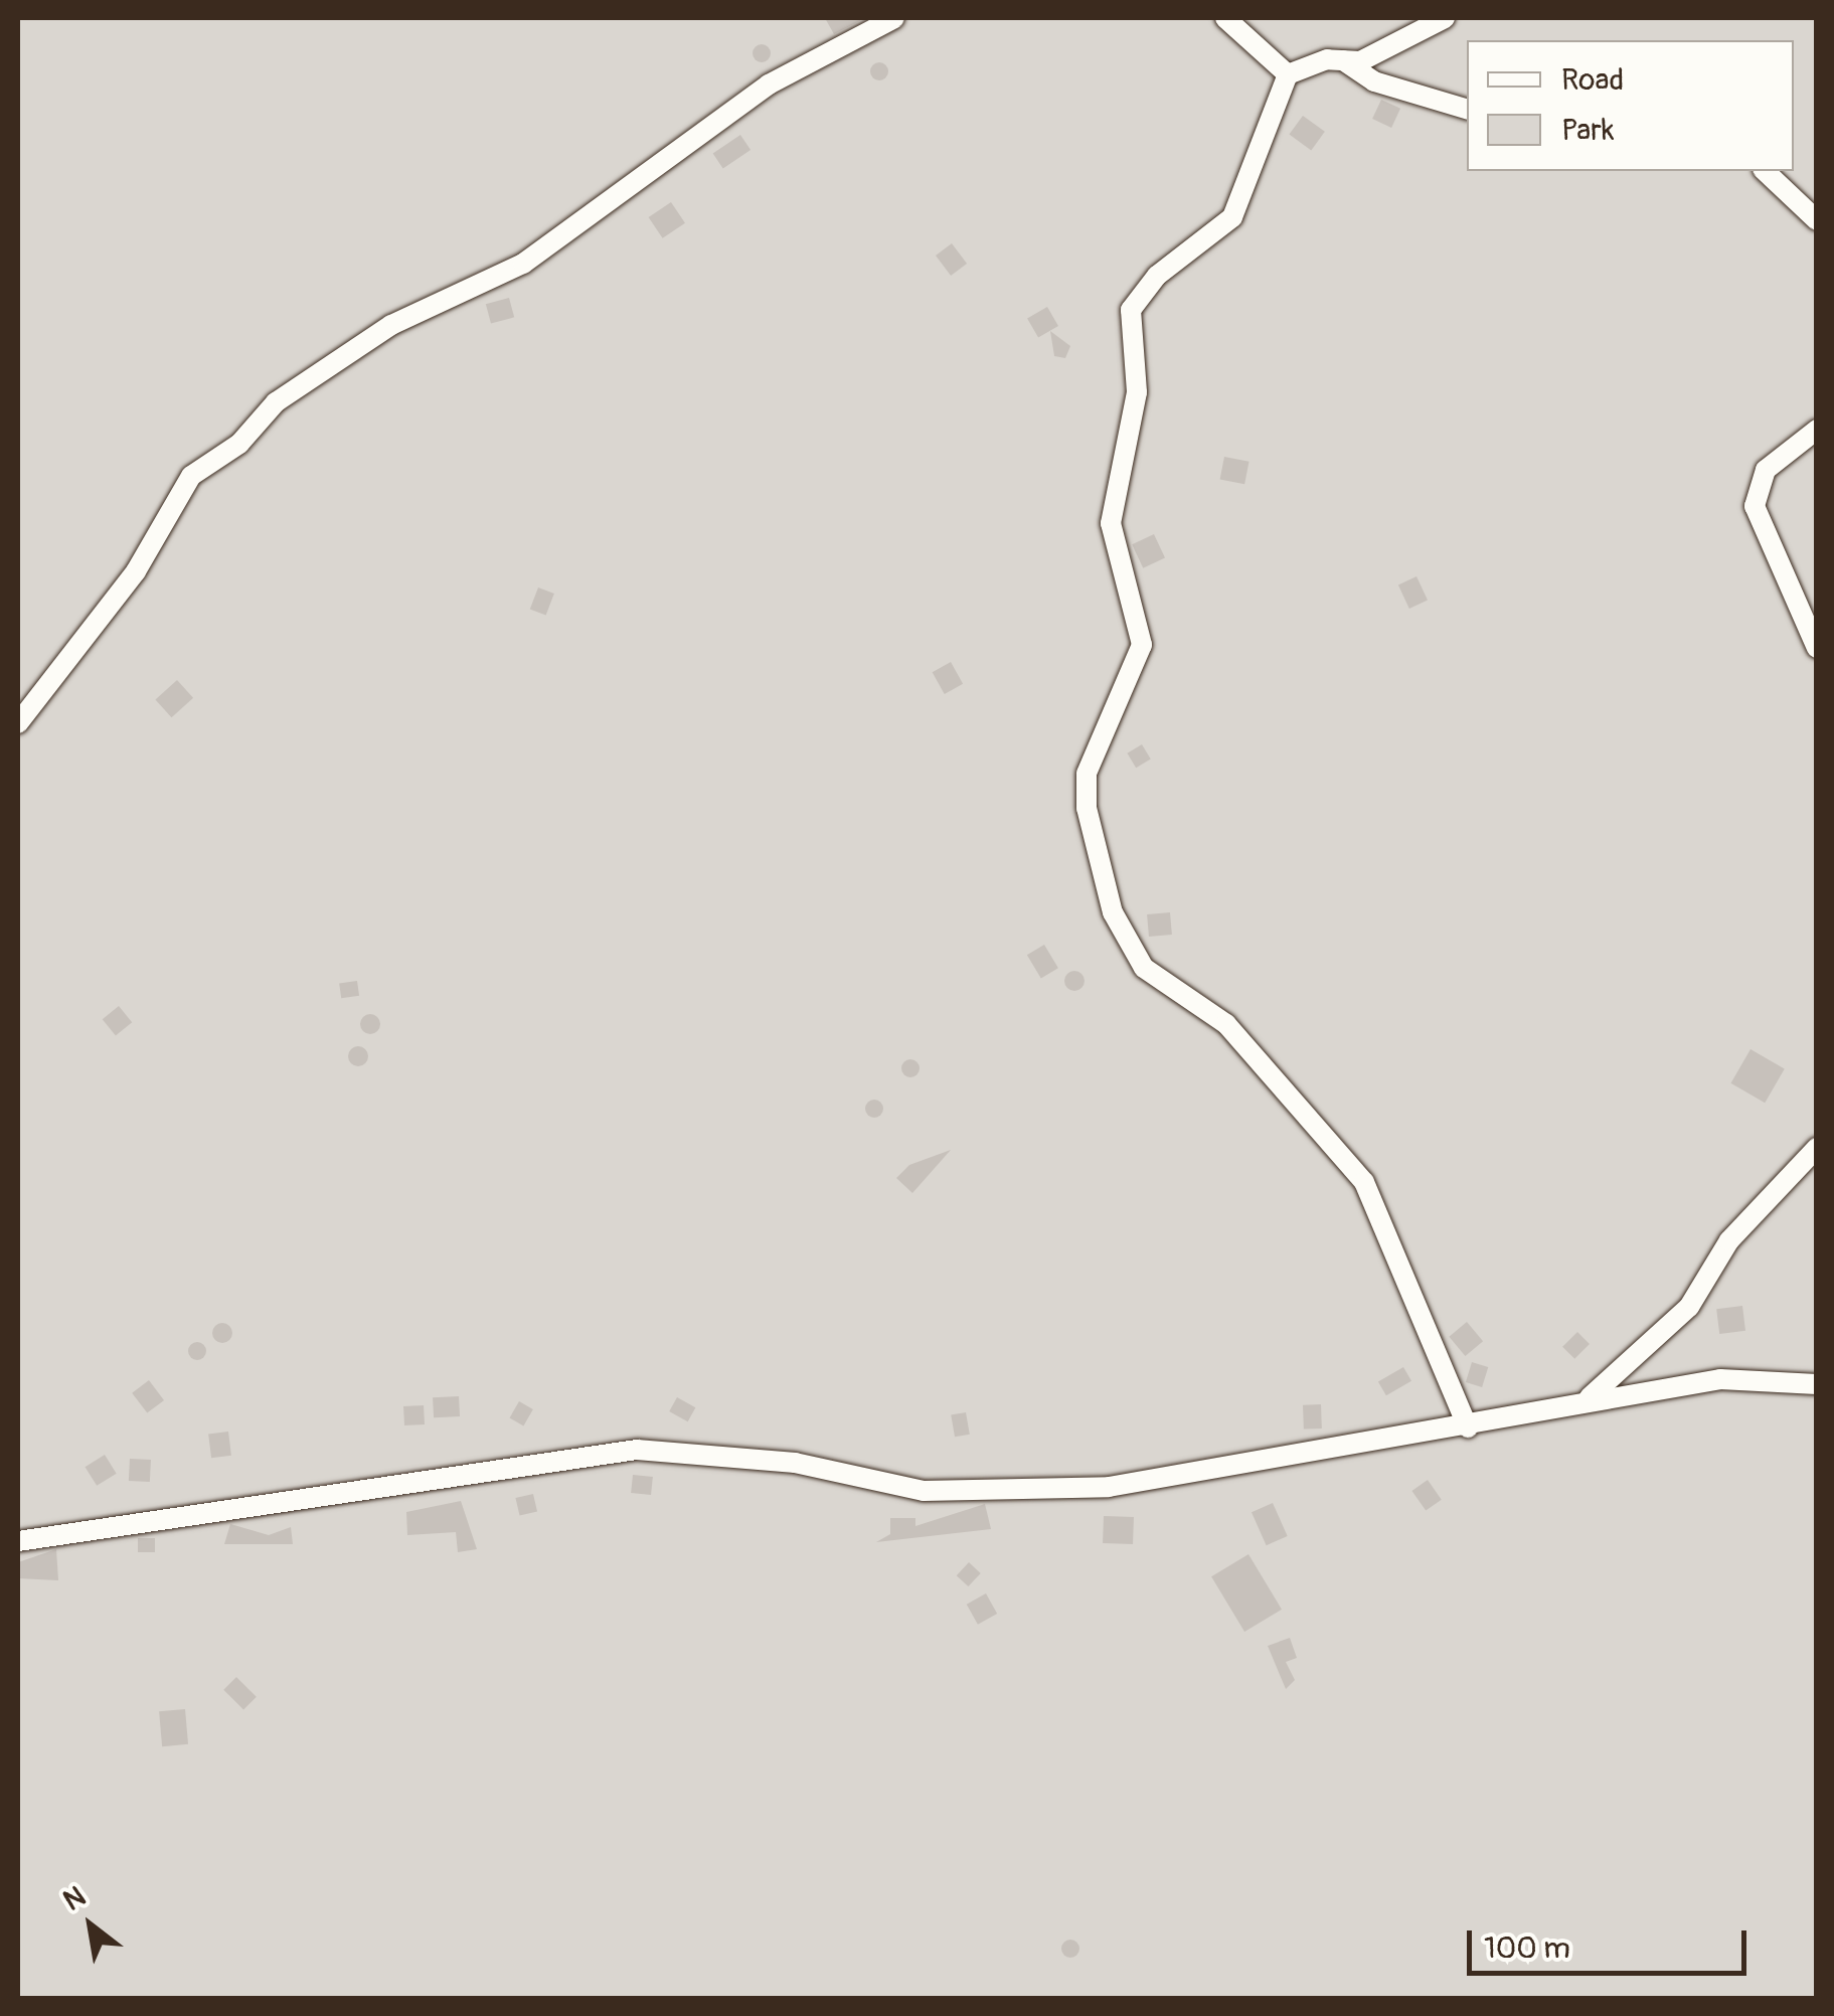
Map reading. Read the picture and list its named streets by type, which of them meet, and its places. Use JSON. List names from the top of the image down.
{
  "legend": ["Road", "Park"],
  "scale_bar": "100 m",
  "north": "top left"
}
